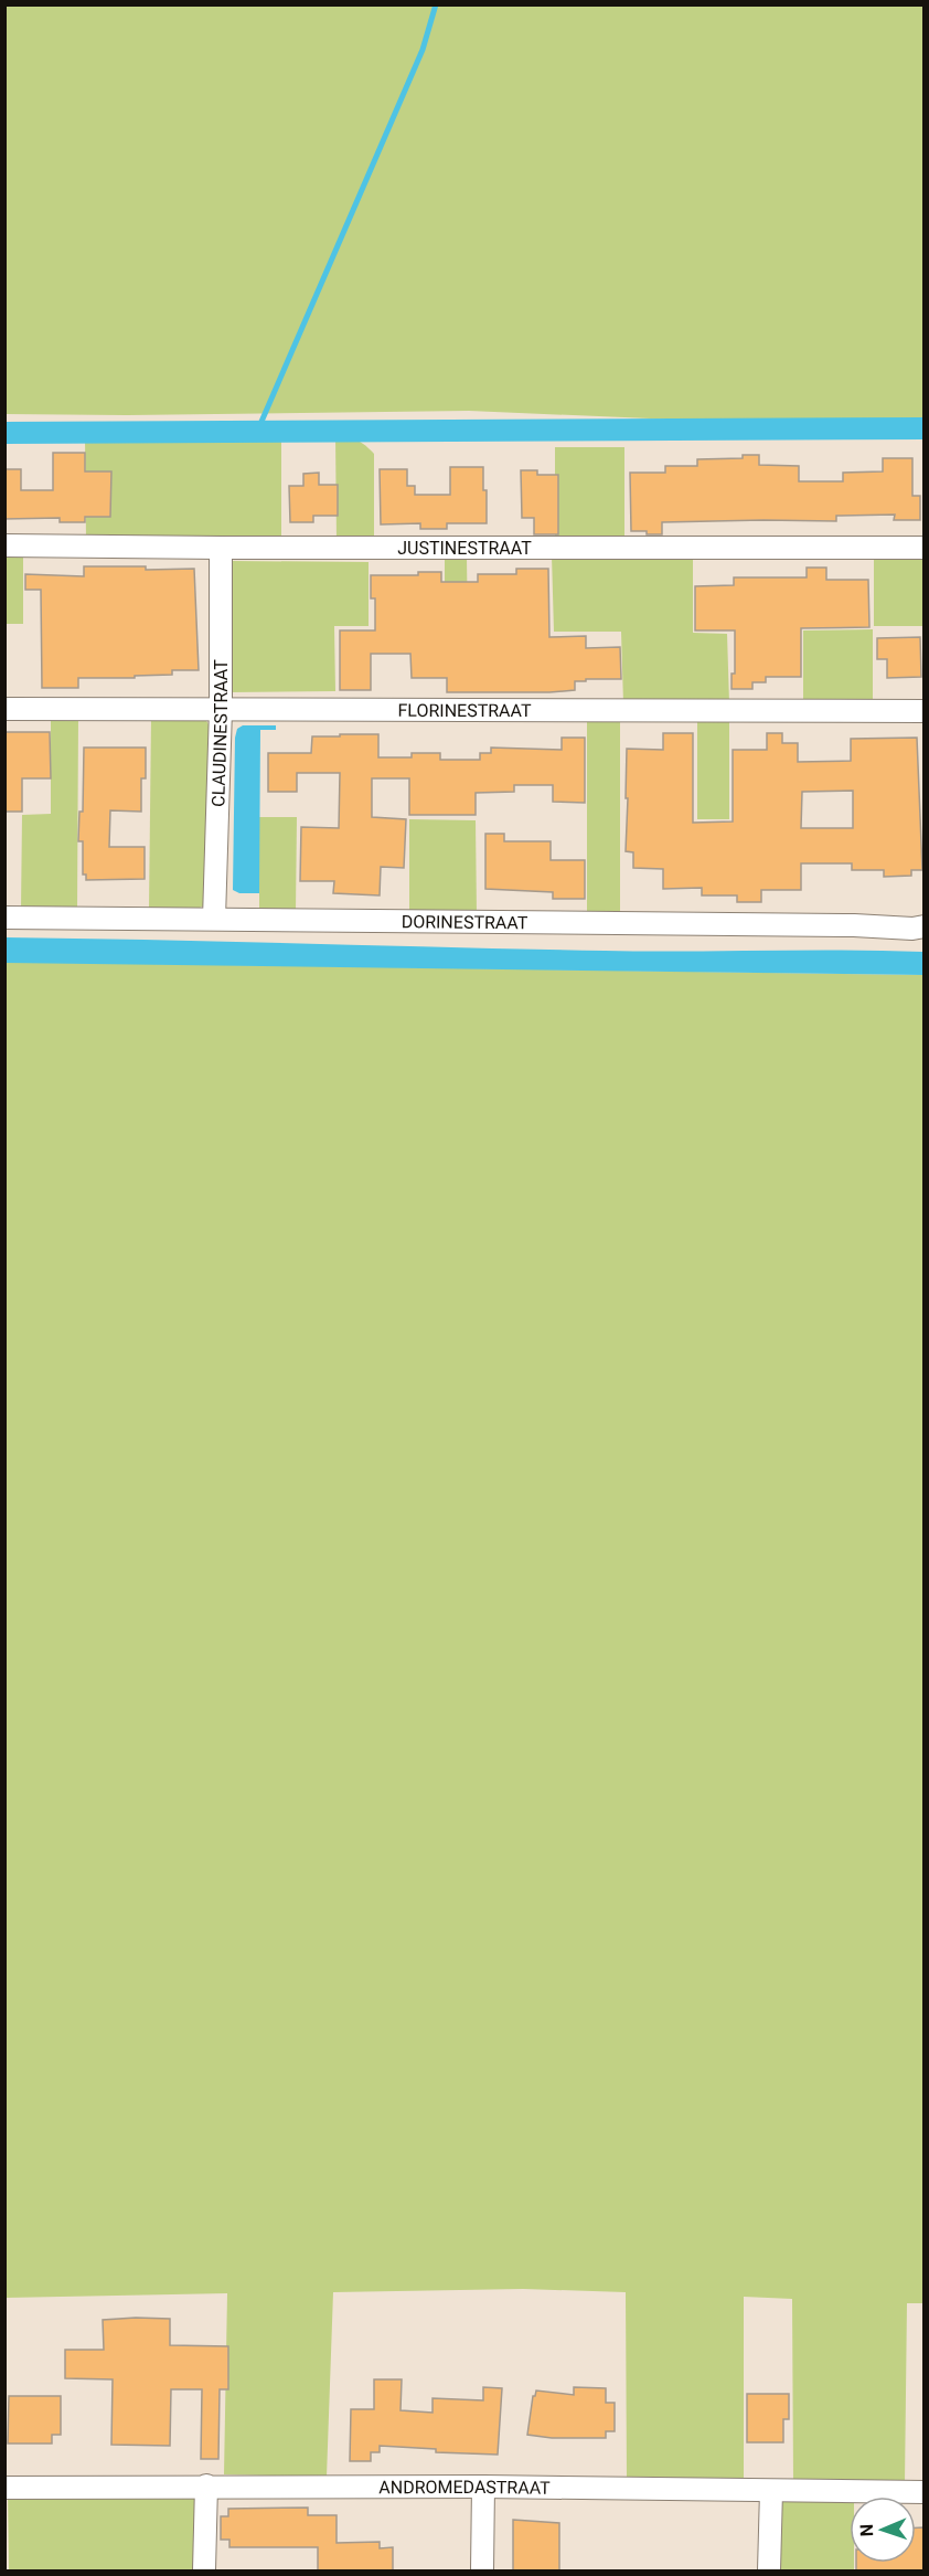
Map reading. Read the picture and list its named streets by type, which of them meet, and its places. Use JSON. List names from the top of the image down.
{
  "streets": {
    "street": [
      "JUSTINESTRAAT",
      "FLORINESTRAAT",
      "CLAUDINESTRAAT",
      "DORINESTRAAT",
      "ANDROMEDASTRAAT"
    ]
  },
  "crossings": [
    ["JUSTINESTRAAT", "CLAUDINESTRAAT"],
    ["FLORINESTRAAT", "CLAUDINESTRAAT"],
    ["CLAUDINESTRAAT", "DORINESTRAAT"]
  ],
  "north": "left"
}
